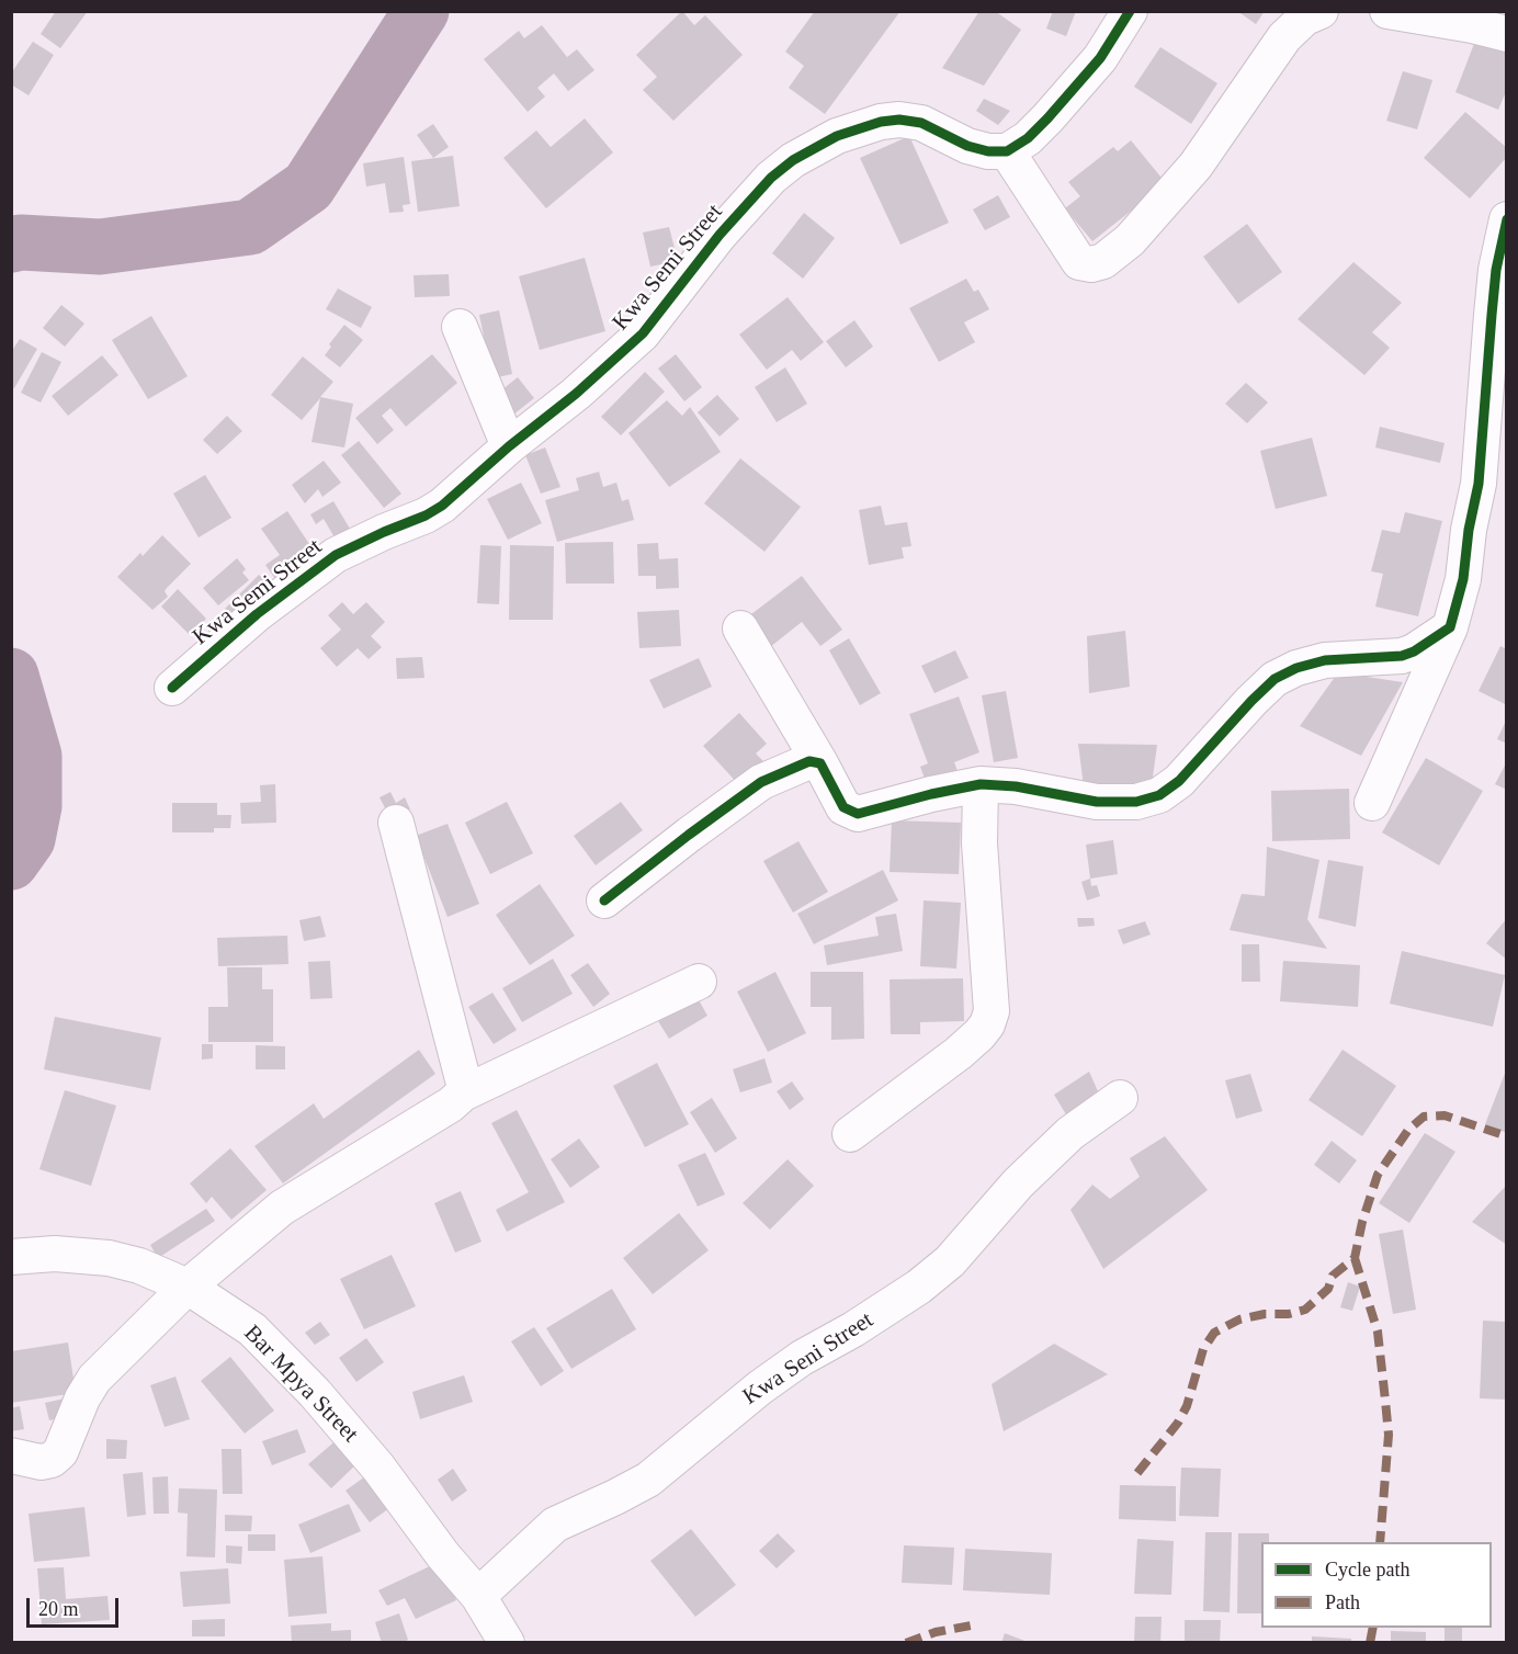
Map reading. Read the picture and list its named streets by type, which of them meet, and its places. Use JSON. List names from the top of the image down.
{
  "streets": {
    "street": ["Kwa Semi Street", "Kwa Seni Street", "Bar Mpya Street"]
  },
  "crossings": [
    ["Kwa Seni Street", "Bar Mpya Street"]
  ],
  "legend": ["Cycle path", "Path"],
  "scale_bar": "20 m"
}
